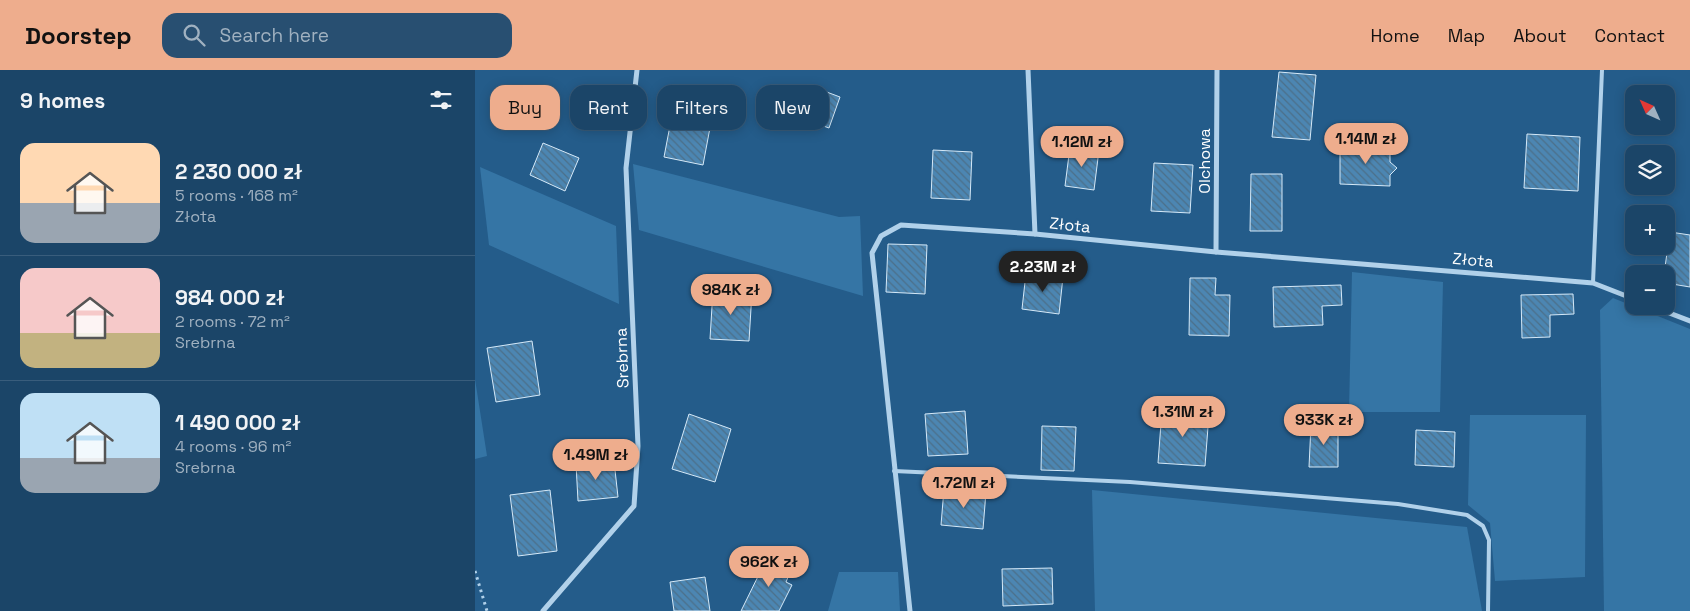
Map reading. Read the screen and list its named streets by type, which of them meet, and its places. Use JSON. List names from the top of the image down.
{
  "streets": {
    "street": ["Olchowa", "Złota", "Srebrna"]
  },
  "crossings": [
    ["Olchowa", "Złota"]
  ],
  "north": "top left",
  "page": {
    "header": "Doorstep",
    "search": "Search here",
    "nav": [
      "Home",
      "Map",
      "About",
      "Contact"
    ],
    "heading": "9 homes",
    "map_buttons": ["+", "−"],
    "chip": [
      "Buy",
      "Rent",
      "Filters",
      "New"
    ],
    "price": [
      "1.14M zł",
      "1.12M zł",
      "2.23M zł",
      "984K zł",
      "1.31M zł",
      "933K zł",
      "1.49M zł",
      "1.72M zł",
      "962K zł"
    ],
    "list": [
      {
        "name": "2 230 000 zł",
        "note": "5 rooms · 168 m² · Złota"
      },
      {
        "name": "984 000 zł",
        "note": "2 rooms · 72 m² · Srebrna"
      },
      {
        "name": "1 490 000 zł",
        "note": "4 rooms · 96 m² · Srebrna"
      }
    ]
  }
}
